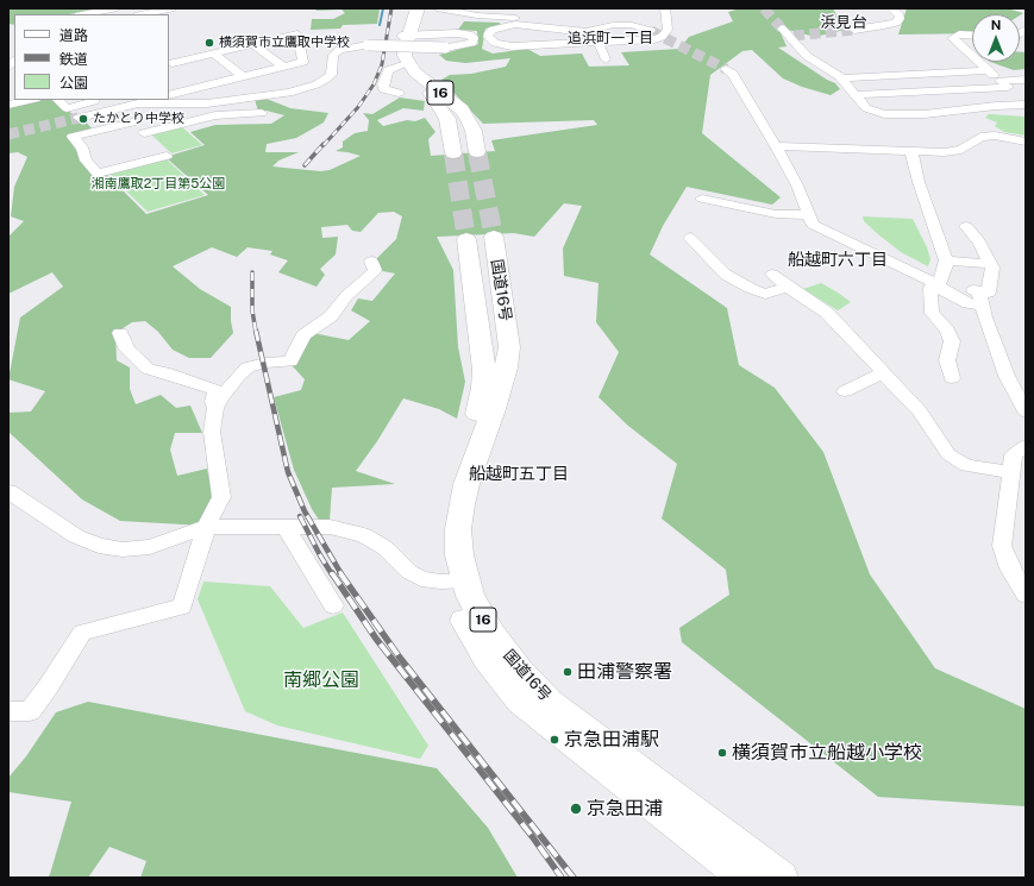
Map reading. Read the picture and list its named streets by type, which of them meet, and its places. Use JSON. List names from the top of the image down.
{
  "streets": {
    "highway": ["16", "国道16号"]
  },
  "districts": [
    "浜見台",
    "追浜町一丁目",
    "船越町六丁目",
    "船越町五丁目"
  ],
  "parks": ["湘南鷹取2丁目第5公園", "南郷公園"],
  "places": [
    "横須賀市立鷹取中学校",
    "たかとり中学校",
    "田浦警察署",
    "京急田浦駅",
    "横須賀市立船越小学校",
    "京急田浦"
  ],
  "legend": ["道路", "鉄道", "公園"],
  "north": "top"
}
